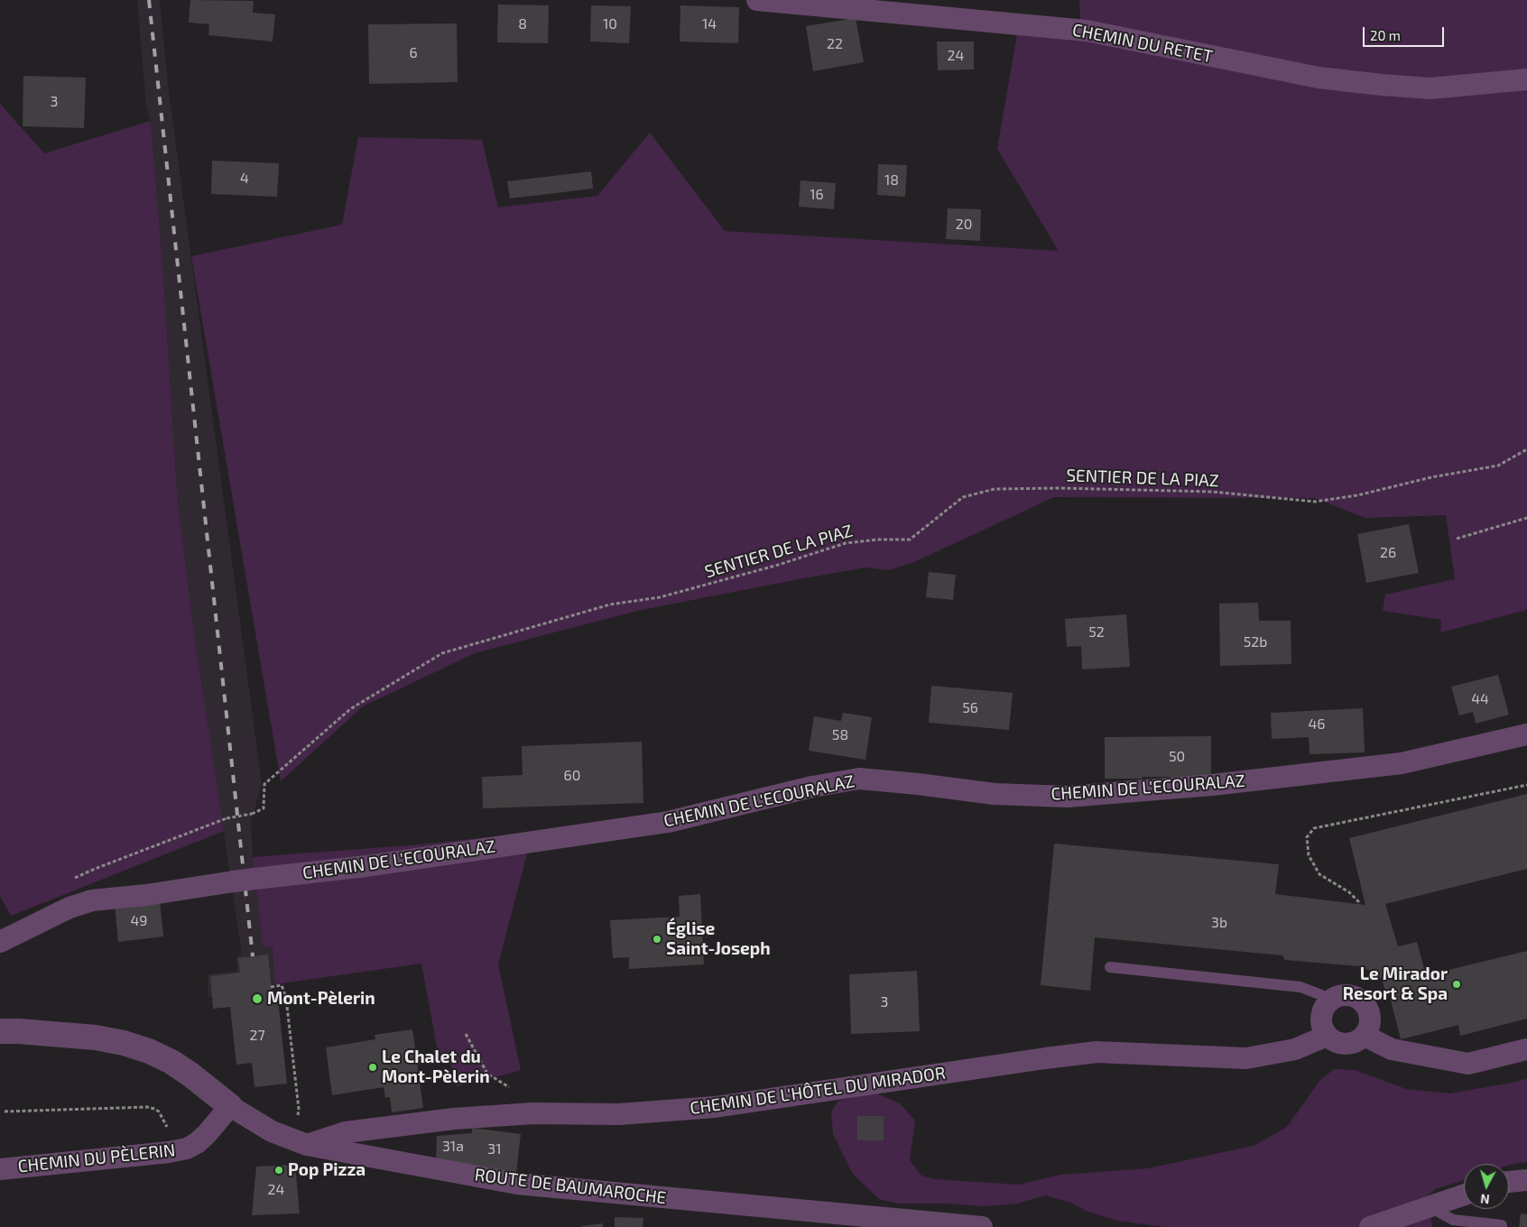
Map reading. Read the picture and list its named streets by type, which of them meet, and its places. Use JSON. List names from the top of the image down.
{
  "streets": {
    "street": [
      "CHEMIN DU RETET",
      "CHEMIN DE L'ECOURALAZ",
      "CHEMIN DE L'HÔTEL DU MIRADOR",
      "CHEMIN DU PÈLERIN",
      "ROUTE DE BAUMAROCHE"
    ],
    "path": ["SENTIER DE LA PIAZ"]
  },
  "crossings": [
    ["CHEMIN DE L'HÔTEL DU MIRADOR", "ROUTE DE BAUMAROCHE"],
    ["CHEMIN DU PÈLERIN", "ROUTE DE BAUMAROCHE"]
  ],
  "places": [
    "Église Saint-Joseph",
    "Le Mirador Resort & Spa",
    "Mont-Pèlerin",
    "Le Chalet du Mont-Pèlerin",
    "Pop Pizza"
  ],
  "house_numbers": [
    "8",
    "10",
    "14",
    "22",
    "6",
    "24",
    "3",
    "4",
    "18",
    "16",
    "20",
    "26",
    "52",
    "52b",
    "44",
    "56",
    "46",
    "58",
    "50",
    "60",
    "49",
    "3b",
    "3",
    "27",
    "31a",
    "31",
    "24"
  ],
  "scale_bar": "20 m",
  "north": "bottom"
}
